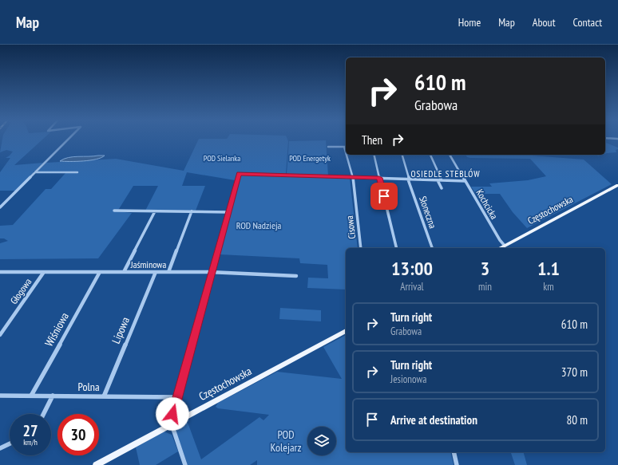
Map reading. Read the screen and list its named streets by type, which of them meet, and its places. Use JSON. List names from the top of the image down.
{
  "streets": {
    "main road": ["Częstochowska"],
    "street": [
      "Kochcicka",
      "Słoneczna",
      "Cisowa",
      "Jaśminowa",
      "Głogowa",
      "Wiśniowa",
      "Lipowa",
      "Polna"
    ]
  },
  "crossings": [
    ["Kochcicka", "Częstochowska"],
    ["Jaśminowa", "Głogowa"],
    ["Jaśminowa", "Wiśniowa"],
    ["Jaśminowa", "Lipowa"],
    ["Wiśniowa", "Polna"],
    ["Lipowa", "Polna"]
  ],
  "districts": ["OSIEDLE STEBLÓW"],
  "parks": [
    "POD Sielanka",
    "POD Energetyk",
    "ROD Nadzieja",
    "POD Kolejarz"
  ],
  "page": {
    "header": "Map",
    "nav": [
      "Home",
      "Map",
      "About",
      "Contact"
    ],
    "turn": ["610 m", "Grabowa"],
    "then": "Then",
    "eta": [
      "13:00",
      "Arrival",
      "3",
      "min",
      "1.1",
      "km"
    ],
    "list": [
      {
        "name": "Turn right",
        "note": "Grabowa",
        "value": "610 m"
      },
      {
        "name": "Turn right",
        "note": "Jesionowa",
        "value": "370 m"
      },
      {
        "name": "Arrive at destination",
        "value": "80 m"
      }
    ],
    "speed": "27 km/h",
    "limit": "30"
  }
}
